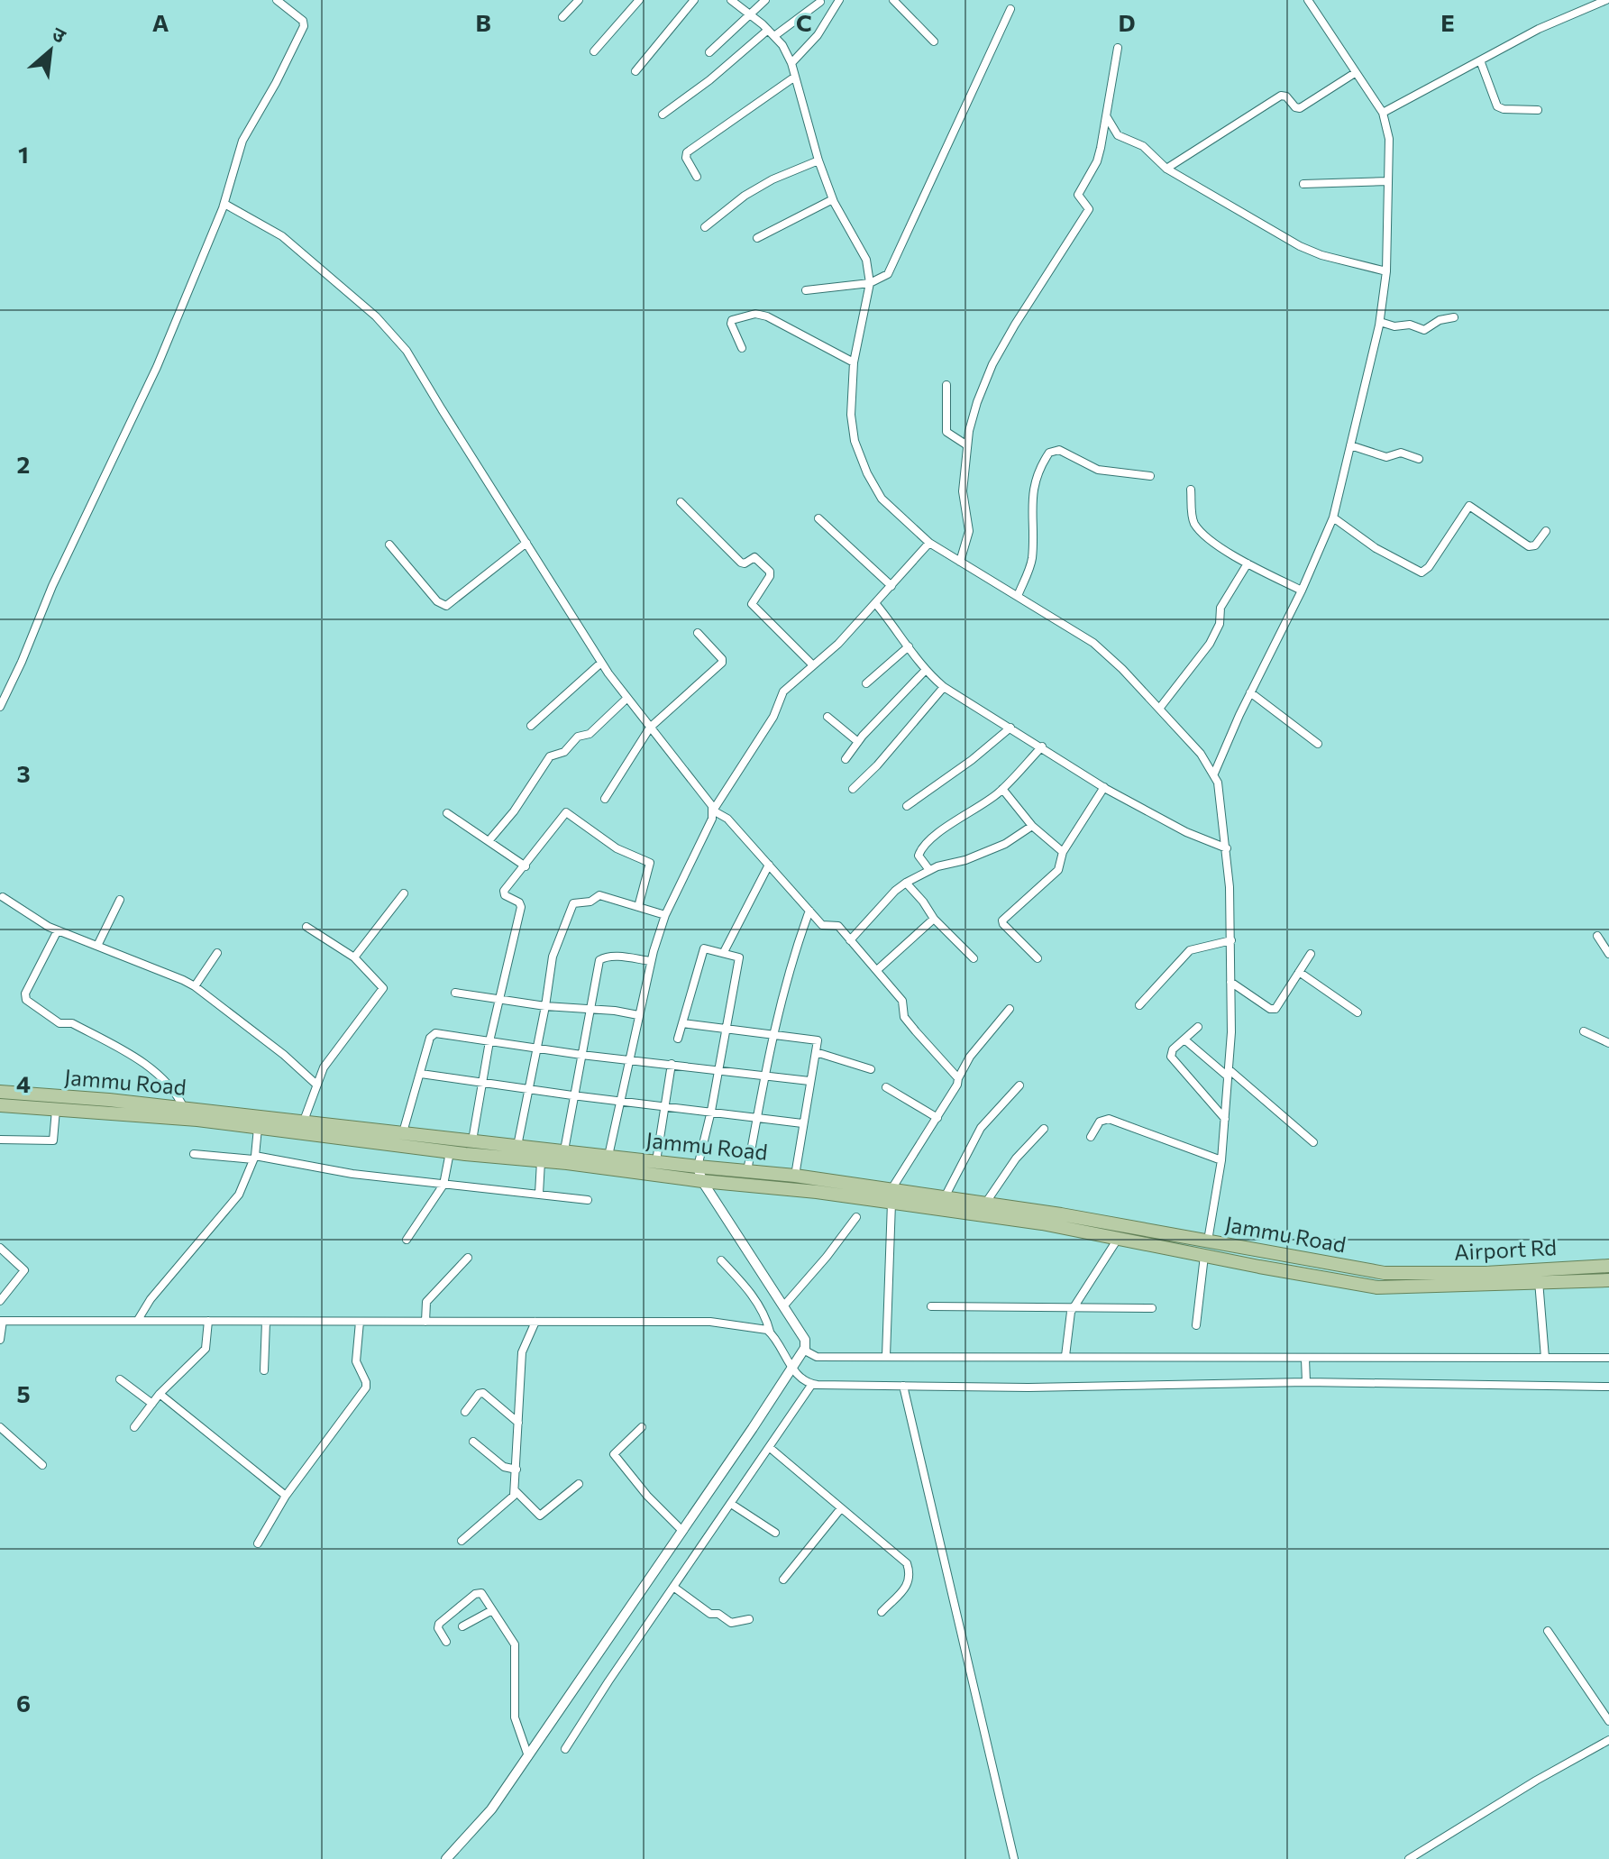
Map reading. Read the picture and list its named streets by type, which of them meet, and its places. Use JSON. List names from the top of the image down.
{
  "streets": {
    "main road": ["Jammu Road", "Airport Rd"]
  },
  "crossings": [
    ["Jammu Road", "Airport Rd"]
  ],
  "north": "top right",
  "grid": {
    "columns": [
      "A",
      "B",
      "C",
      "D",
      "E"
    ],
    "rows": [
      "1",
      "2",
      "3",
      "4",
      "5",
      "6"
    ]
  }
}
